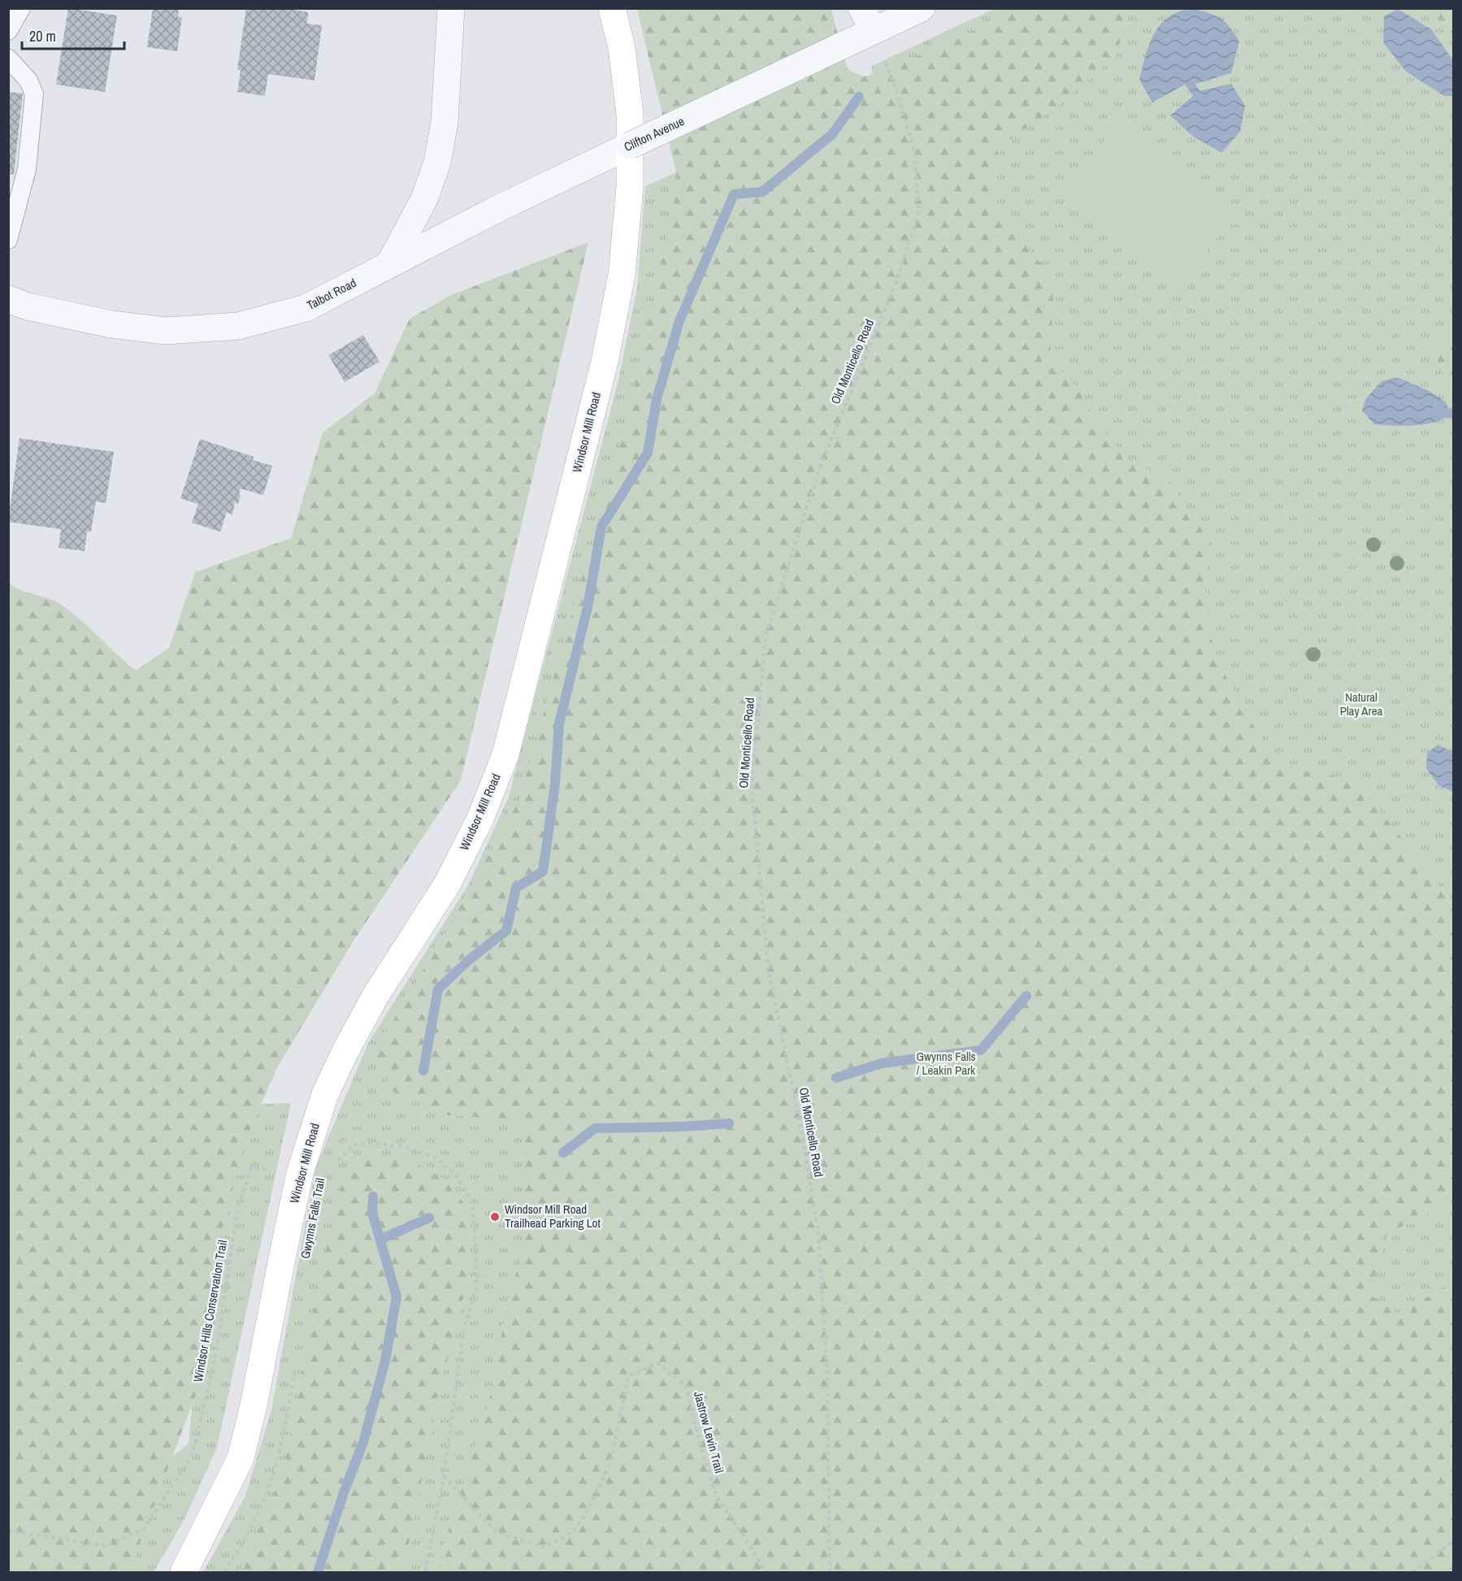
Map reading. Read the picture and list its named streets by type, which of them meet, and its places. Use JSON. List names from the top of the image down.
{
  "streets": {
    "main road": ["Windsor Mill Road"],
    "street": ["Clifton Avenue", "Talbot Road"],
    "path": [
      "Old Monticello Road",
      "Gwynns Falls Trail",
      "Windsor Hills Conservation Trail",
      "Jastrow Levin Trail"
    ]
  },
  "crossings": [
    ["Clifton Avenue", "Talbot Road"],
    ["Clifton Avenue", "Old Monticello Road"],
    ["Windsor Mill Road", "Windsor Hills Conservation Trail"],
    ["Gwynns Falls Trail", "Jastrow Levin Trail"]
  ],
  "parks": ["Natural Play Area", "Gwynns Falls / Leakin Park"],
  "places": ["Windsor Mill Road Trailhead Parking Lot"],
  "scale_bar": "20 m"
}
